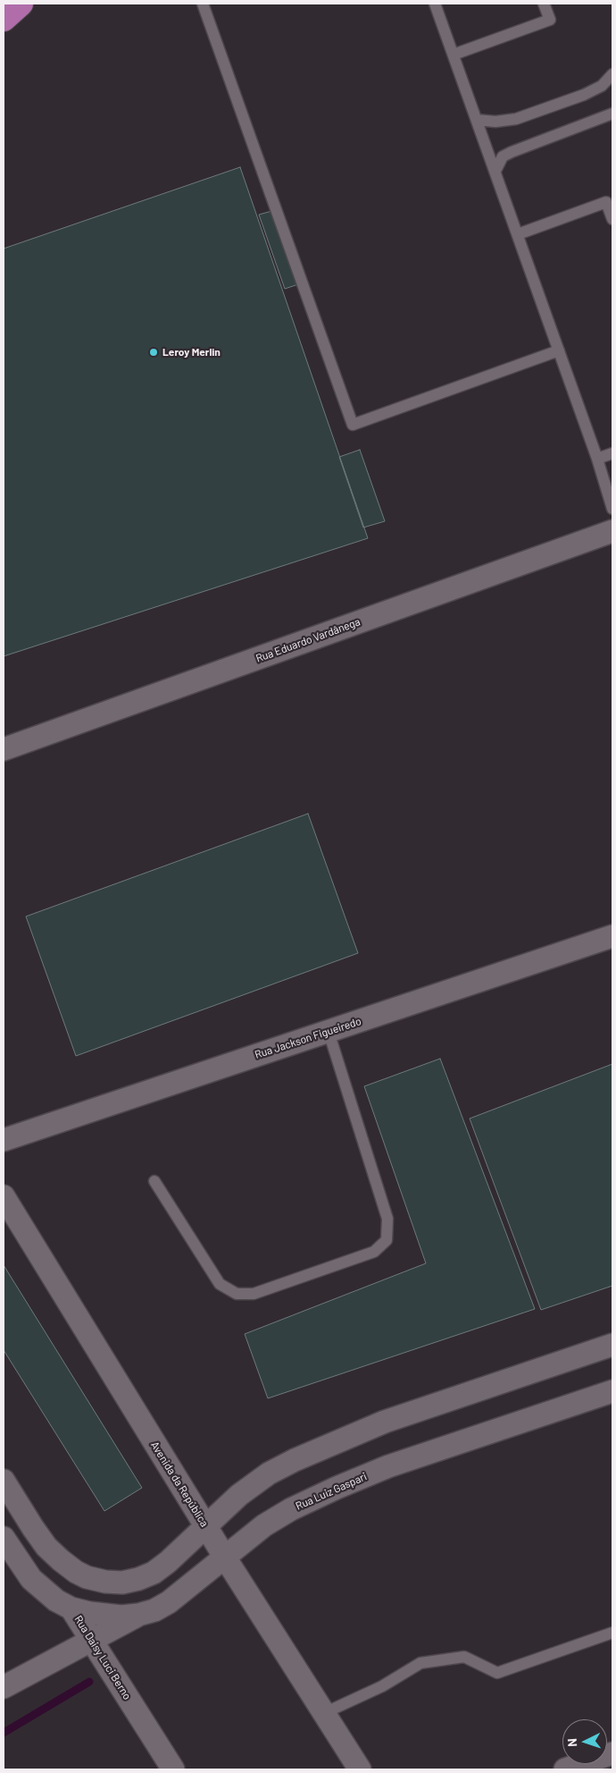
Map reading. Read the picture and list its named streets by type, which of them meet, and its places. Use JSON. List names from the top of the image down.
{
  "streets": {
    "street": [
      "Rua Eduardo Vardânega",
      "Rua Jackson Figueiredo",
      "Avenida da República",
      "Rua Luiz Gaspari",
      "Rua Daisy Luci Berno"
    ]
  },
  "crossings": [
    ["Avenida da República", "Rua Luiz Gaspari"],
    ["Rua Luiz Gaspari", "Rua Daisy Luci Berno"]
  ],
  "places": ["Leroy Merlin"],
  "north": "left"
}
